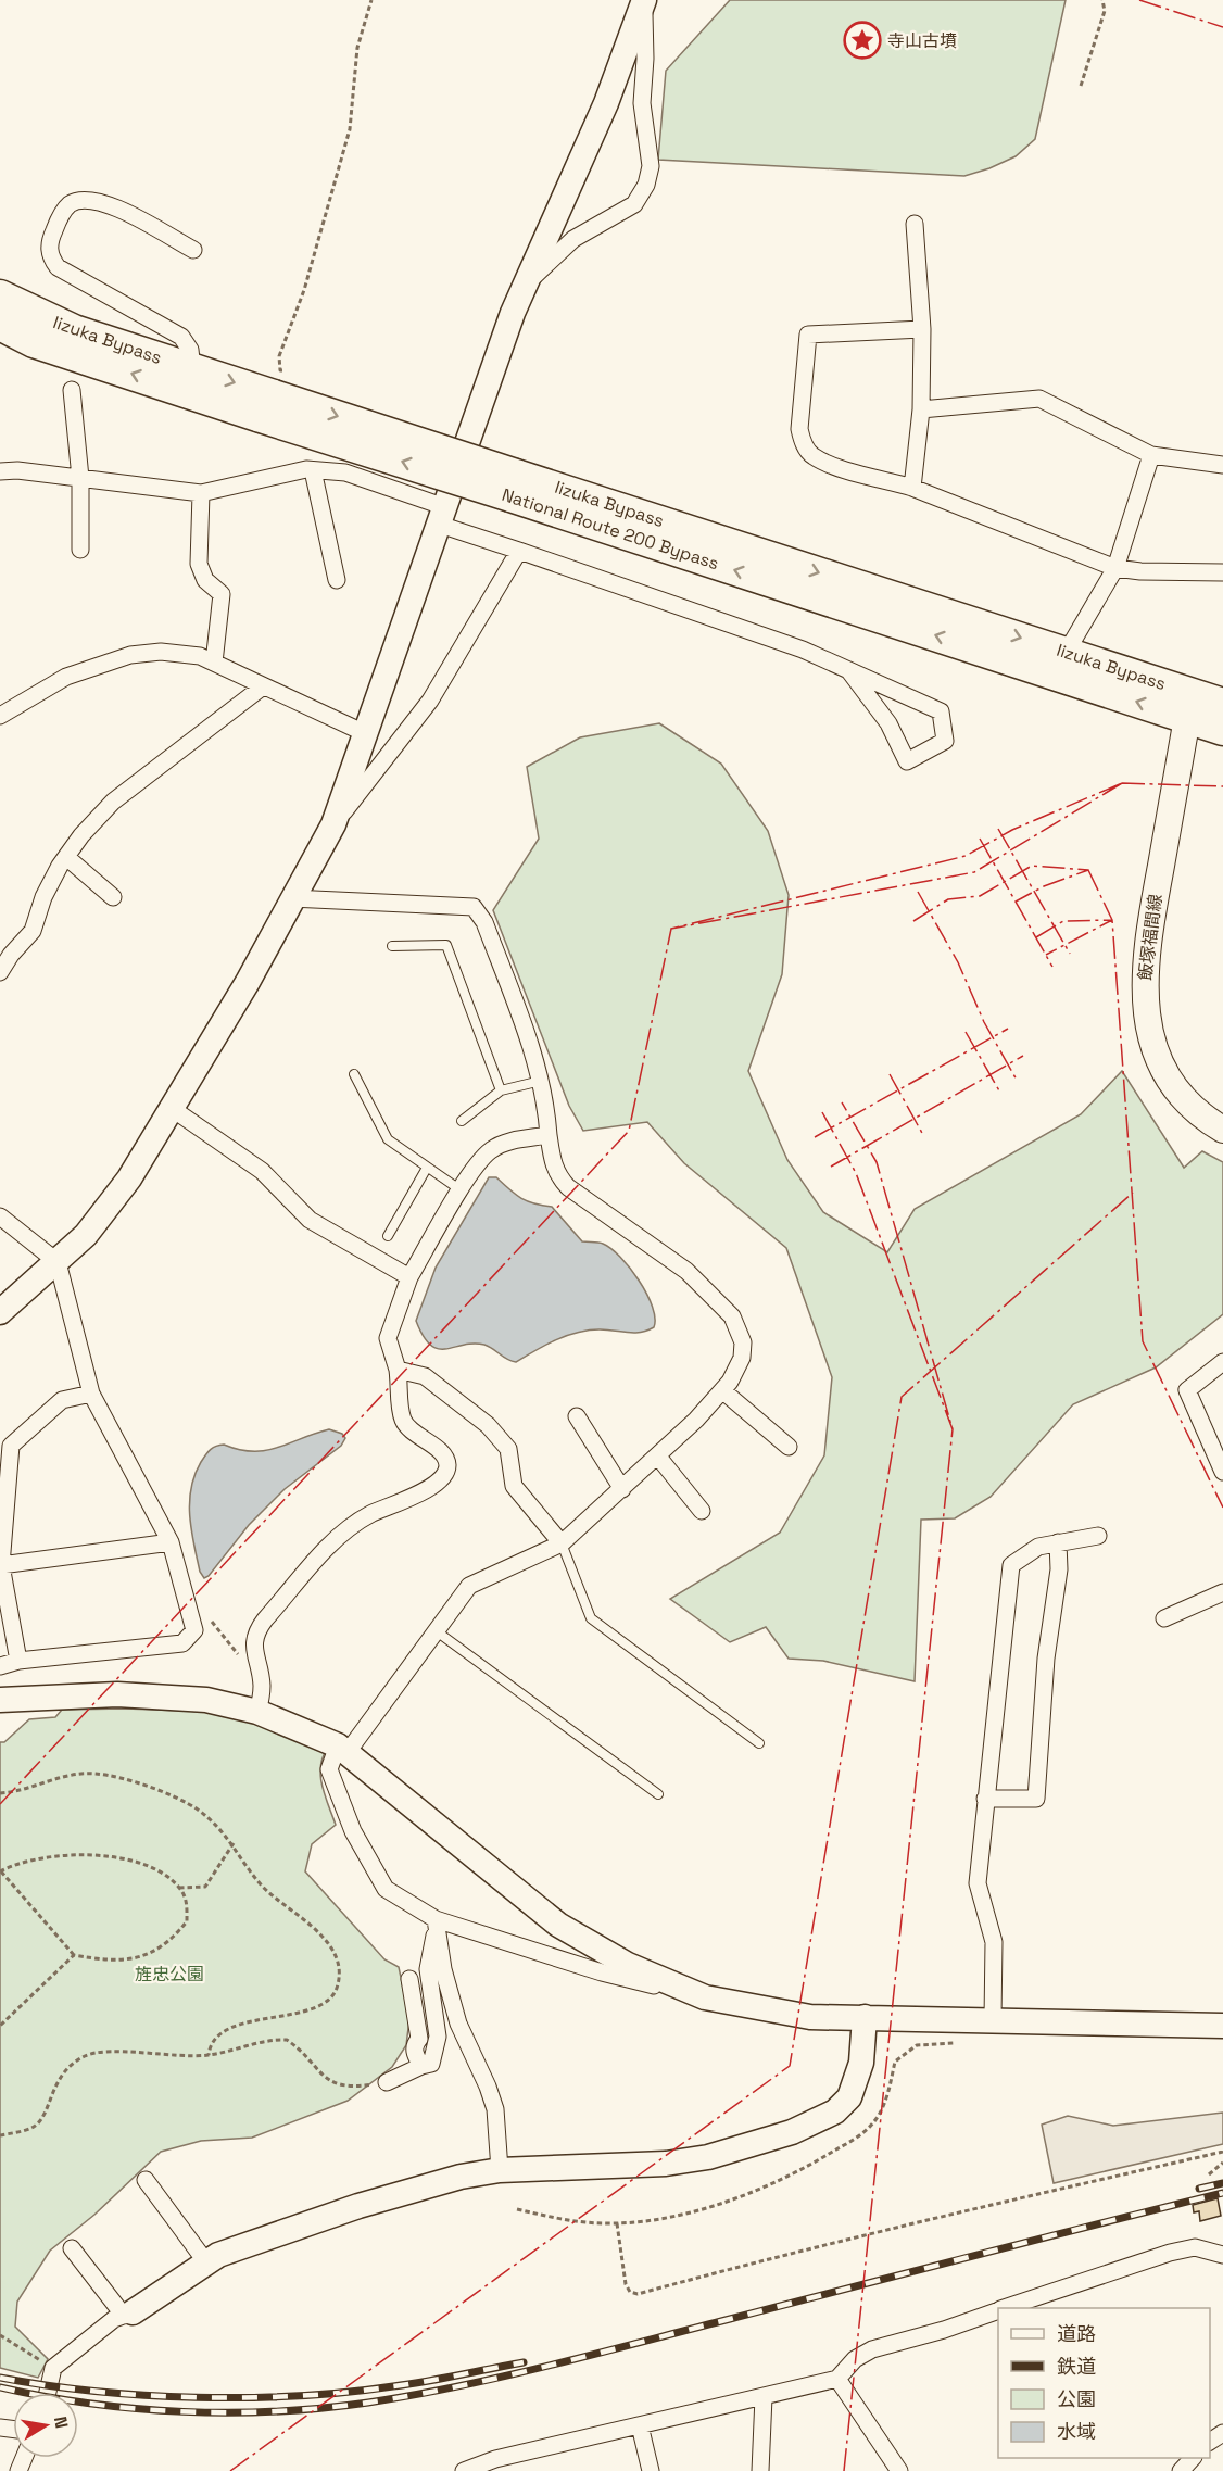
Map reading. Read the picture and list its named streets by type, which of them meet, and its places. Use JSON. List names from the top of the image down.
{
  "streets": {
    "highway": ["Iizuka Bypass", "National Route 200 Bypass"],
    "main road": ["飯塚福間線"]
  },
  "crossings": [
    ["Iizuka Bypass", "National Route 200 Bypass"],
    ["National Route 200 Bypass", "飯塚福間線"]
  ],
  "parks": ["旌忠公園"],
  "places": {
    "place": ["寺山古墳"]
  },
  "legend": [
    "道路",
    "鉄道",
    "公園",
    "水域"
  ],
  "north": "right"
}
